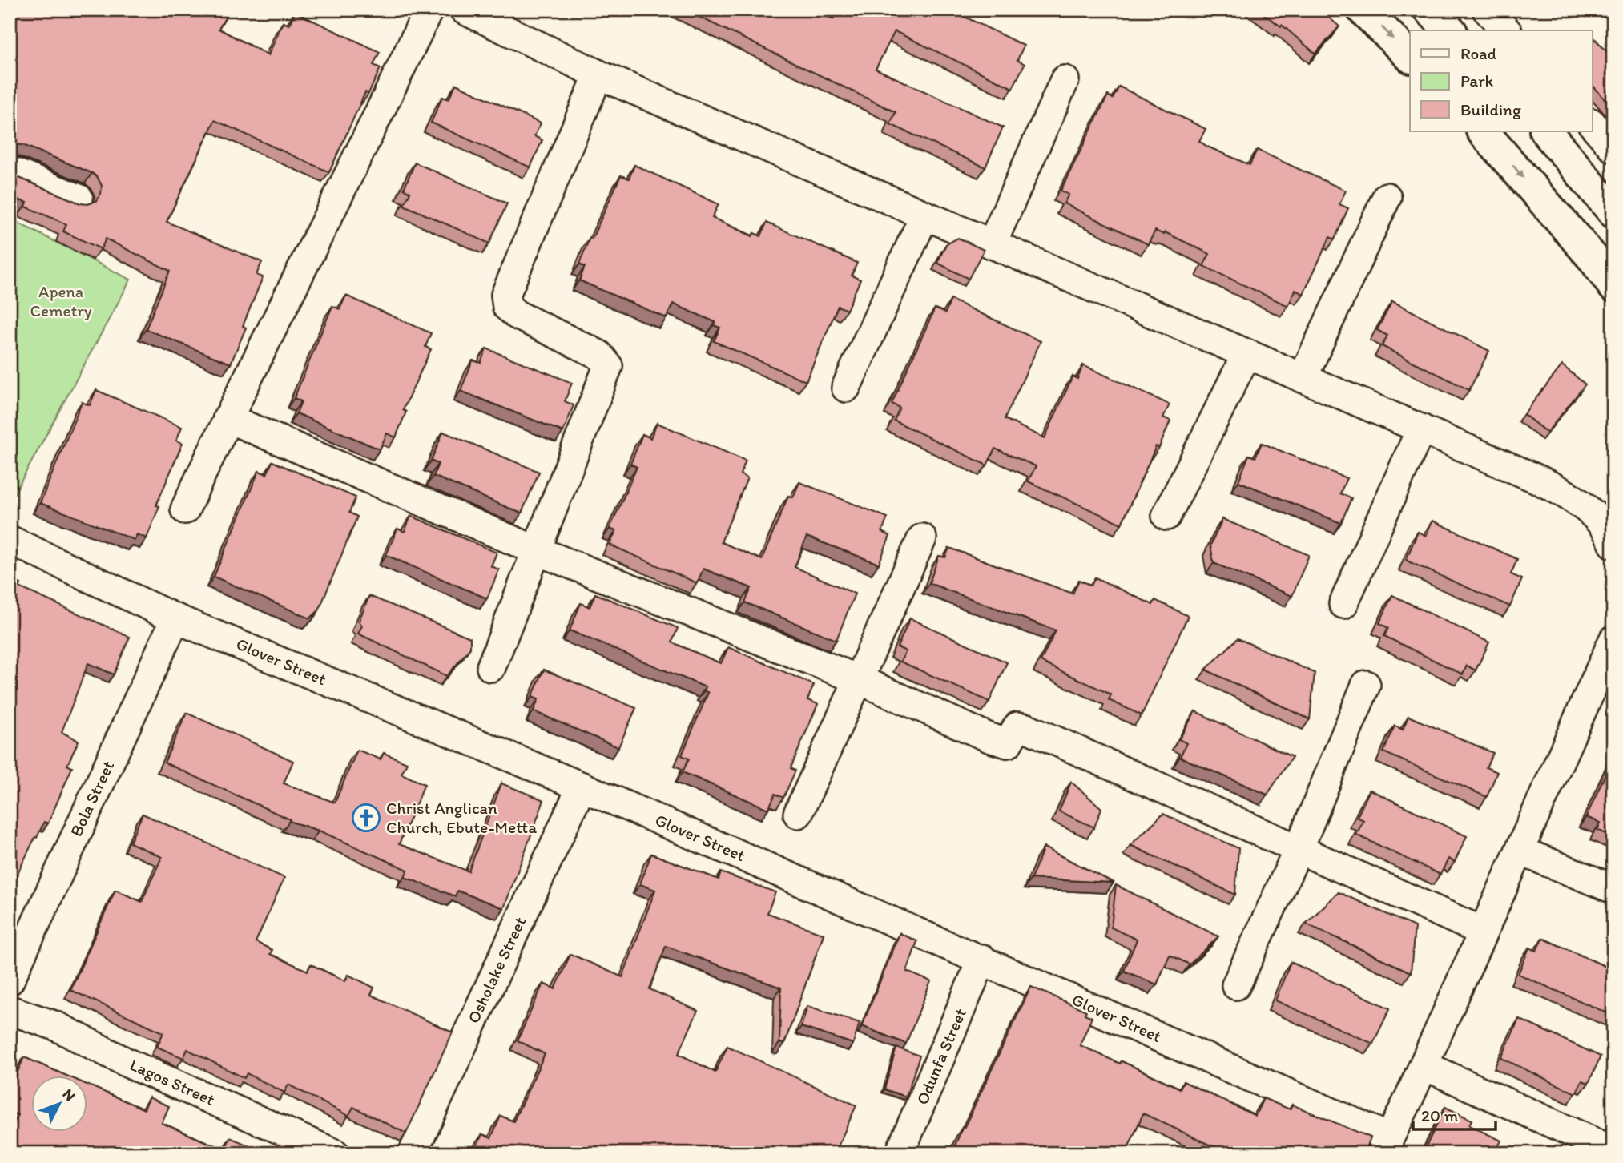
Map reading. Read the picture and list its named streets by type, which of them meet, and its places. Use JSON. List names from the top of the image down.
{
  "streets": {
    "street": [
      "Glover Street",
      "Bola Street",
      "Osholake Street",
      "Odunfa Street",
      "Lagos Street"
    ]
  },
  "crossings": [
    ["Glover Street", "Bola Street"],
    ["Glover Street", "Osholake Street"],
    ["Glover Street", "Odunfa Street"]
  ],
  "parks": ["Apena Cemetry"],
  "places": {
    "church": ["Christ Anglican Church, Ebute-Metta"]
  },
  "legend": ["Road", "Park", "Building"],
  "scale_bar": "20 m",
  "north": "top right"
}
